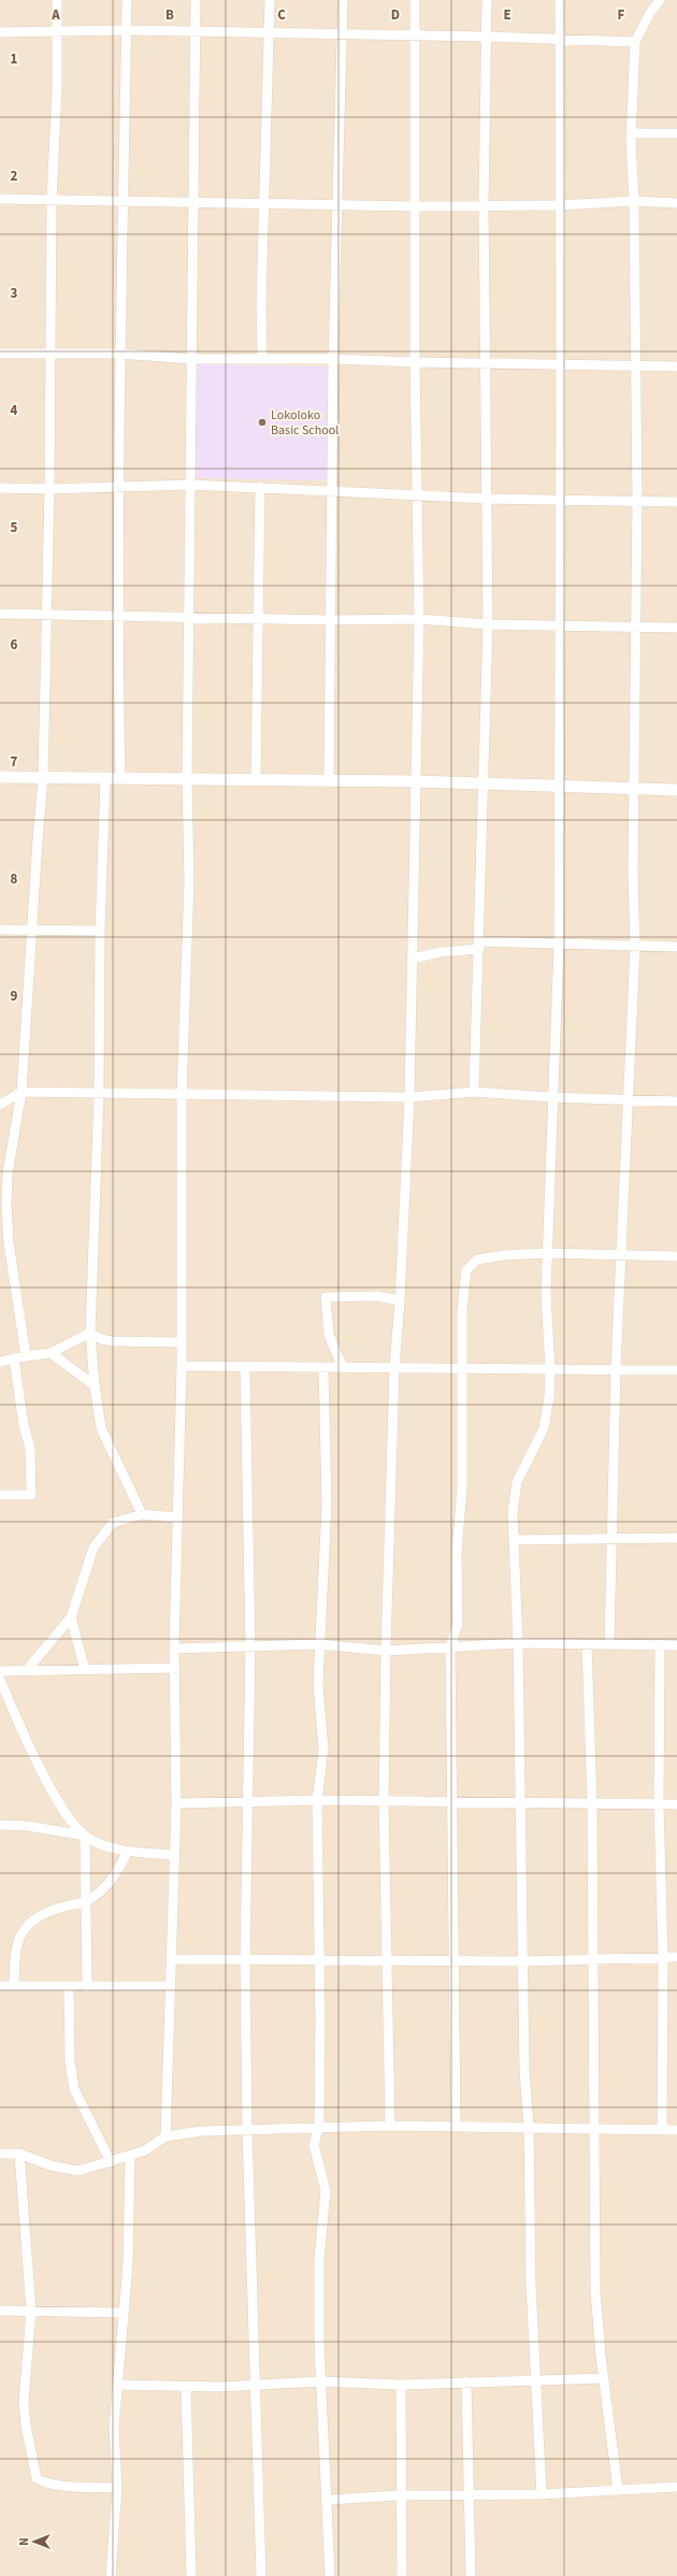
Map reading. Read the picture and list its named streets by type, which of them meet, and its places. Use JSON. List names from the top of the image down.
{
  "places": ["Lokoloko Basic School"],
  "north": "left",
  "grid": {
    "columns": [
      "A",
      "B",
      "C",
      "D",
      "E",
      "F"
    ],
    "rows": [
      "1",
      "2",
      "3",
      "4",
      "5",
      "6",
      "7",
      "8",
      "9"
    ]
  }
}
